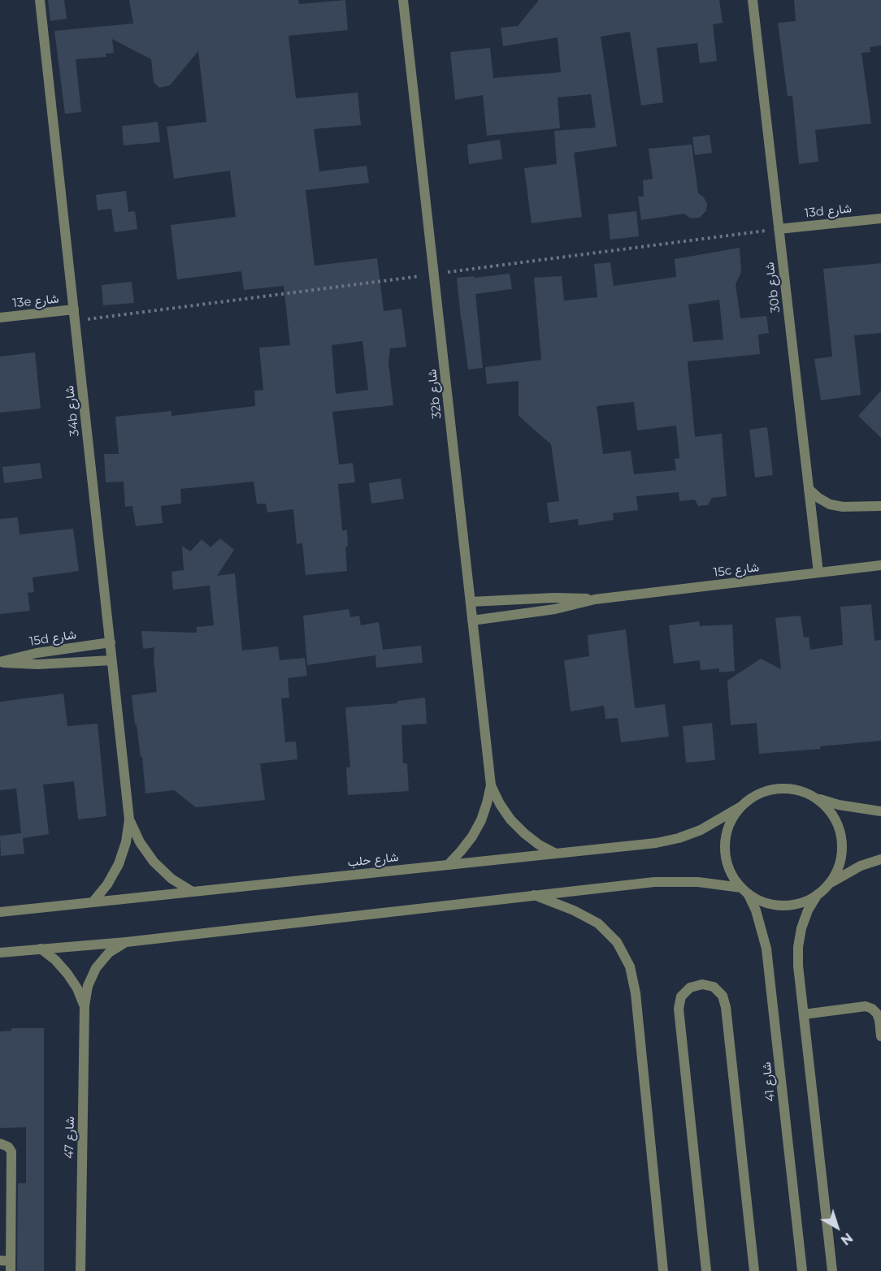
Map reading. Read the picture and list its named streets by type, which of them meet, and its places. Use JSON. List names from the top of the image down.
{
  "streets": {
    "street": [
      "13d شارع",
      "30b شارع",
      "13e شارع",
      "32b شارع",
      "34b شارع",
      "15c شارع",
      "15d شارع",
      "شارع حلب",
      "شارع 41",
      "شارع 47"
    ]
  },
  "crossings": [
    ["13d شارع", "30b شارع"],
    ["30b شارع", "15c شارع"],
    ["13e شارع", "34b شارع"],
    ["32b شارع", "15c شارع"],
    ["32b شارع", "شارع حلب"],
    ["34b شارع", "15d شارع"],
    ["34b شارع", "شارع حلب"],
    ["شارع حلب", "شارع 41"]
  ],
  "north": "bottom right"
}
